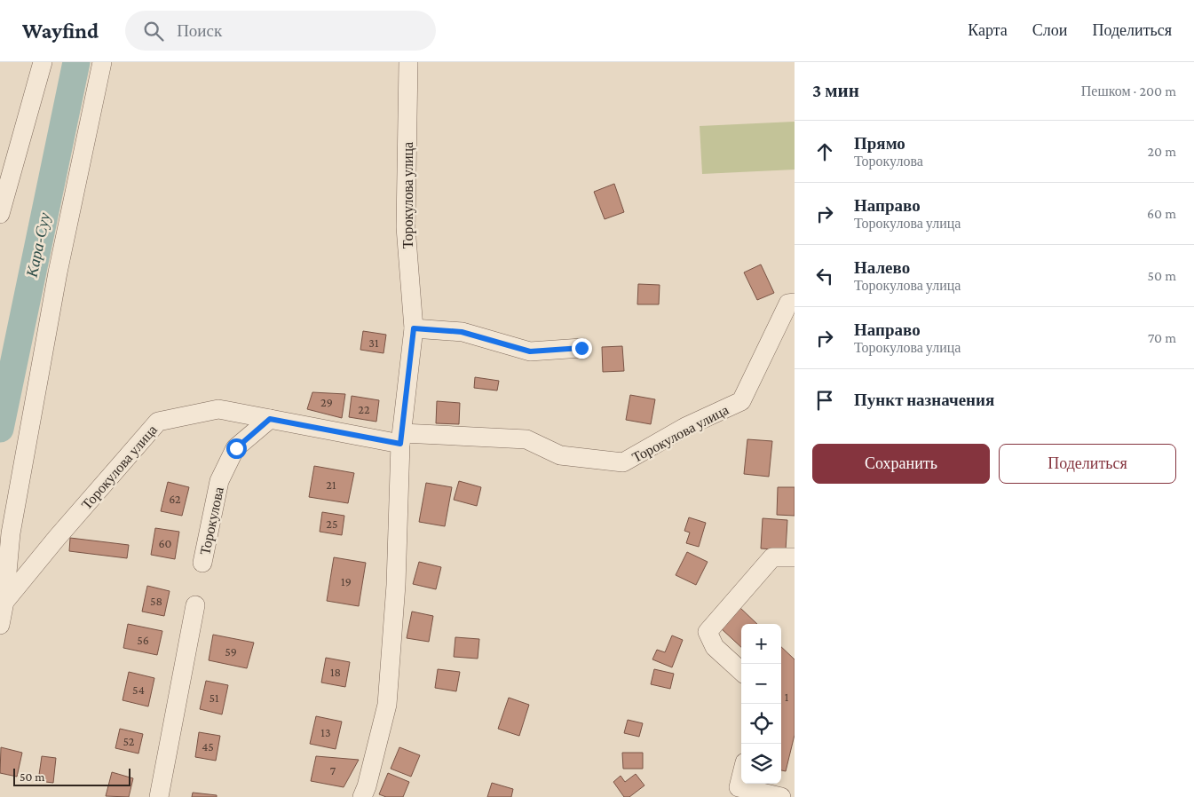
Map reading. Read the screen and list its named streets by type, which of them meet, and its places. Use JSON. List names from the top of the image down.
{
  "streets": {
    "street": ["Торокулова улица", "Торокулова"]
  },
  "crossings": [
    ["Торокулова улица", "Торокулова"]
  ],
  "water": ["Кара-Суу"],
  "house_numbers": [
    "31",
    "29",
    "22",
    "21",
    "62",
    "25",
    "60",
    "19",
    "58",
    "56",
    "59",
    "18",
    "54",
    "1",
    "51",
    "13",
    "52",
    "45",
    "7"
  ],
  "scale_bar": "50 m",
  "page": {
    "header": "Wayfind",
    "search": "Поиск",
    "nav": ["Карта", "Слои", "Поделиться"],
    "heading": ["3 мин", "Пешком · 200 m"],
    "list": [
      ["Прямо", "Торокулова", "20 m"],
      ["Направо", "Торокулова улица", "60 m"],
      ["Налево", "Торокулова улица", "50 m"],
      ["Направо", "Торокулова улица", "70 m"],
      "Пункт назначения"
    ],
    "buttons": ["Сохранить", "Поделиться"],
    "map_buttons": ["+", "−"],
    "scale": "50 m"
  }
}
